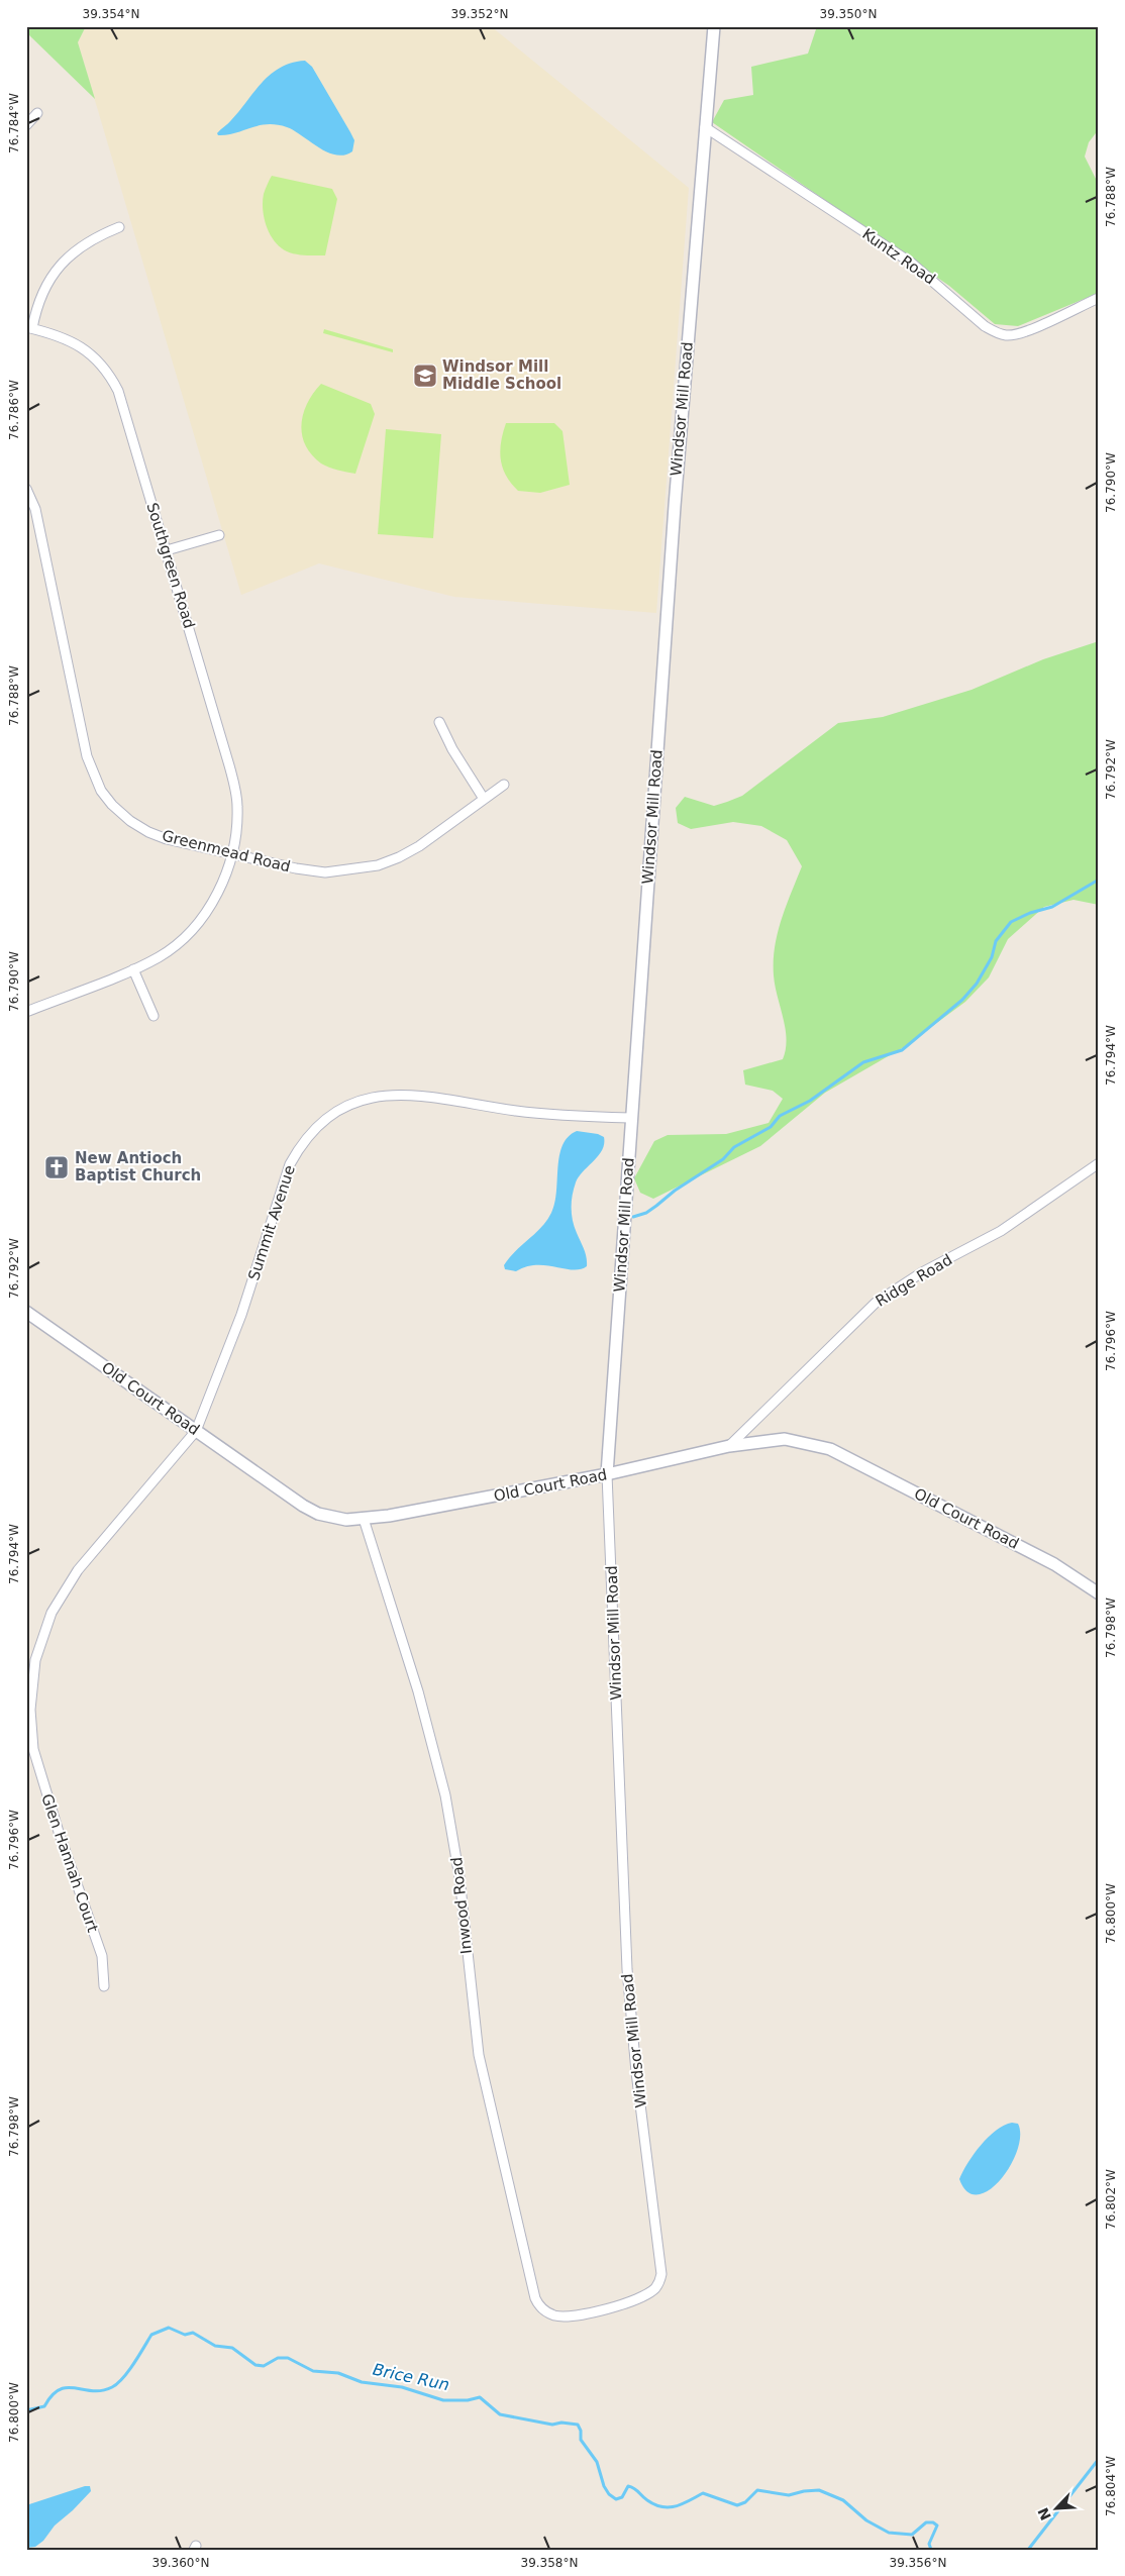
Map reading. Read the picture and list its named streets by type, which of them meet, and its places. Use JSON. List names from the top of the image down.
{
  "streets": {
    "main road": ["Windsor Mill Road", "Old Court Road"],
    "street": [
      "Kuntz Road",
      "Southgreen Road",
      "Greenmead Road",
      "Summit Avenue",
      "Ridge Road",
      "Glen Hannah Court",
      "Inwood Road"
    ]
  },
  "crossings": [
    ["Kuntz Road", "Windsor Mill Road"],
    ["Windsor Mill Road", "Summit Avenue"],
    ["Windsor Mill Road", "Old Court Road"],
    ["Windsor Mill Road", "Inwood Road"],
    ["Southgreen Road", "Greenmead Road"],
    ["Summit Avenue", "Old Court Road"],
    ["Summit Avenue", "Glen Hannah Court"],
    ["Ridge Road", "Old Court Road"],
    ["Old Court Road", "Glen Hannah Court"],
    ["Old Court Road", "Inwood Road"]
  ],
  "water": ["Brice Run"],
  "places": {
    "school or university": ["Windsor Mill Middle School"],
    "church": ["New Antioch Baptist Church"]
  },
  "north": "bottom left",
  "coordinates": [
    "39.354°N",
    "39.352°N",
    "39.350°N",
    "76.784°W",
    "76.788°W",
    "76.786°W",
    "76.790°W",
    "76.792°W",
    "76.794°W",
    "76.796°W",
    "76.798°W",
    "76.800°W",
    "76.802°W",
    "76.804°W",
    "39.360°N",
    "39.358°N",
    "39.356°N"
  ]
}
